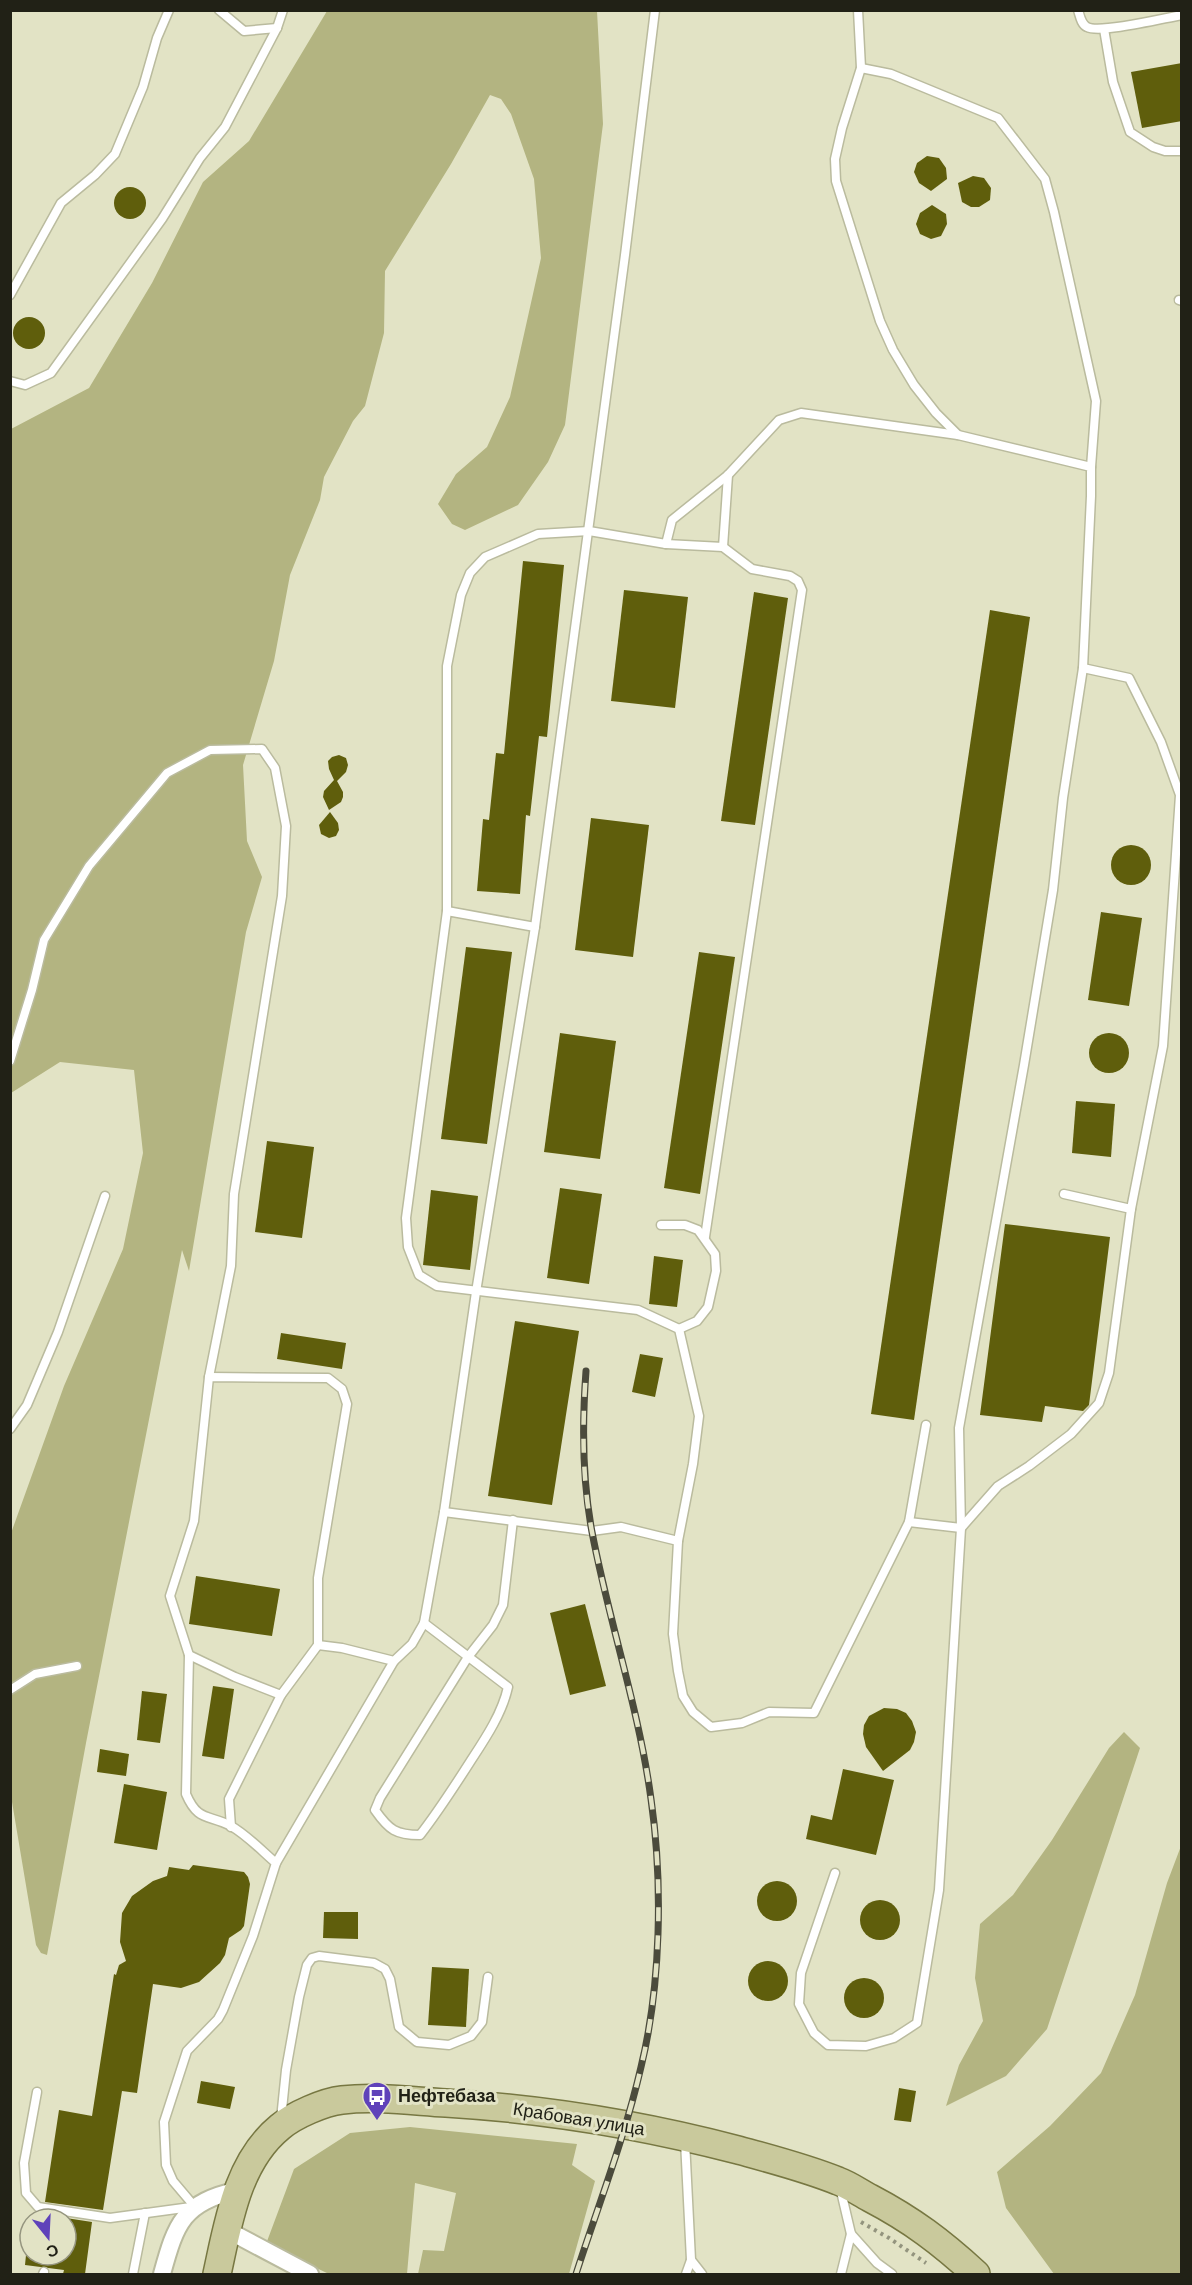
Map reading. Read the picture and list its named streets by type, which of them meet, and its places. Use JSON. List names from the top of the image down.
{
  "streets": {
    "main road": ["Крабовая улица"]
  },
  "places": {
    "bus stop": ["Нефтебаза"]
  },
  "north": "bottom"
}
